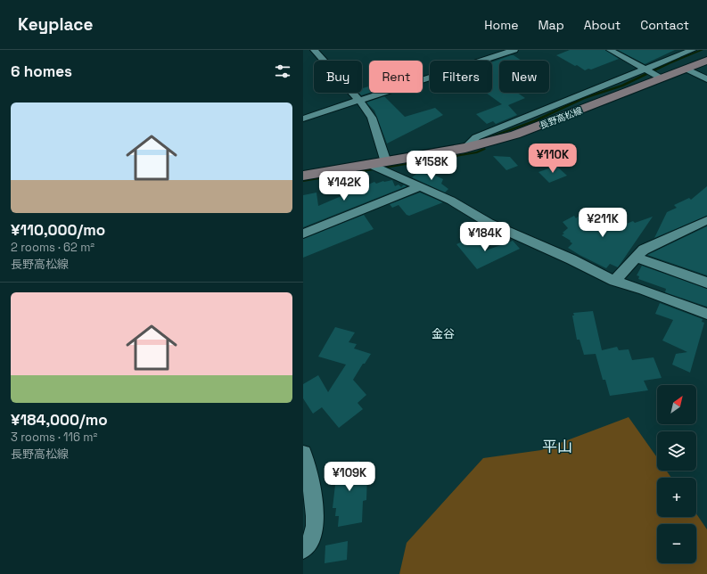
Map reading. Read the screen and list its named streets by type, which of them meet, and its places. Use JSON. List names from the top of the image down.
{
  "streets": {
    "main road": ["長野高松線"]
  },
  "districts": ["金谷", "平山"],
  "north": "top right",
  "page": {
    "header": "Keyplace",
    "nav": [
      "Home",
      "Map",
      "About",
      "Contact"
    ],
    "heading": "6 homes",
    "chip": [
      "Buy",
      "Rent",
      "Filters",
      "New"
    ],
    "list": [
      {
        "name": "¥110,000/mo",
        "note": "2 rooms · 62 m² · 長野高松線"
      },
      {
        "name": "¥184,000/mo",
        "note": "3 rooms · 116 m² · 長野高松線"
      }
    ],
    "price": [
      "¥110K",
      "¥158K",
      "¥142K",
      "¥211K",
      "¥184K",
      "¥109K"
    ],
    "map_buttons": ["+", "−"]
  }
}
